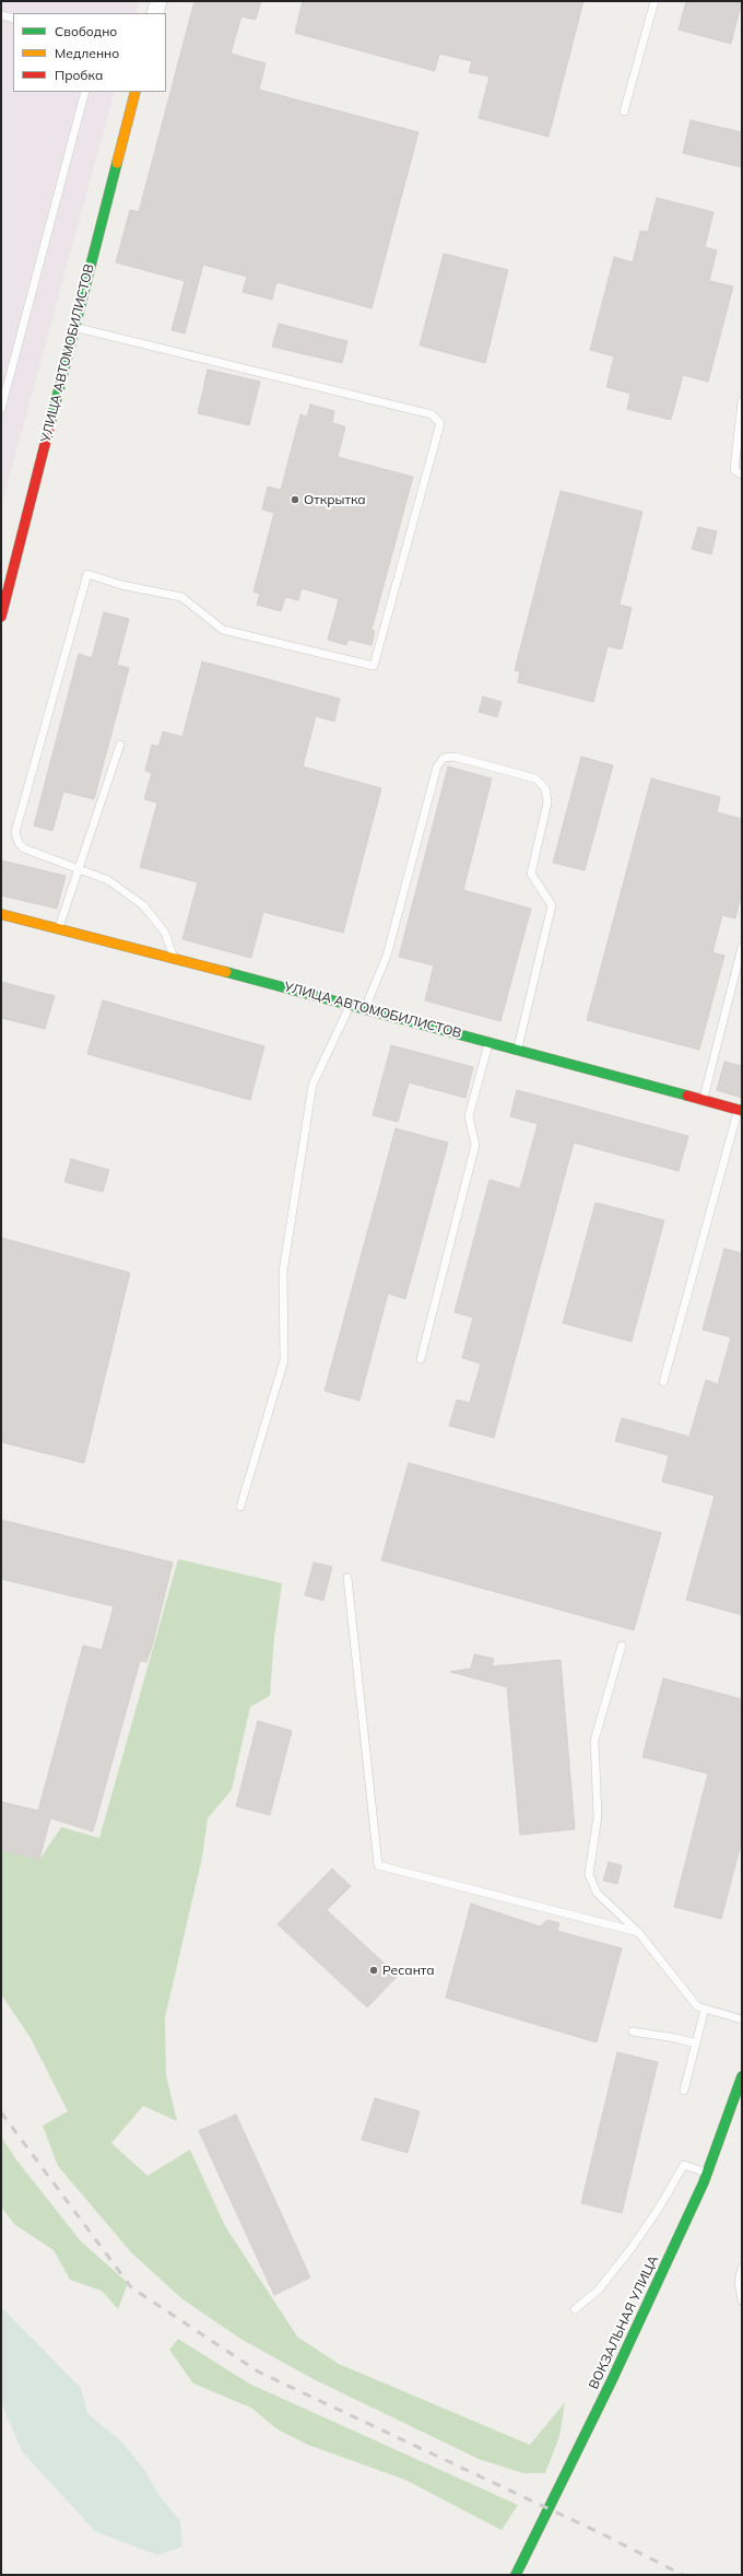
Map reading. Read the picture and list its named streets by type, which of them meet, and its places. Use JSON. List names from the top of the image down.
{
  "streets": {
    "street": ["УЛИЦА АВТОМОБИЛИСТОВ", "ВОКЗАЛЬНАЯ УЛИЦА"]
  },
  "places": ["Открытка", "Ресанта"],
  "legend": ["Свободно", "Медленно", "Пробка"]
}
